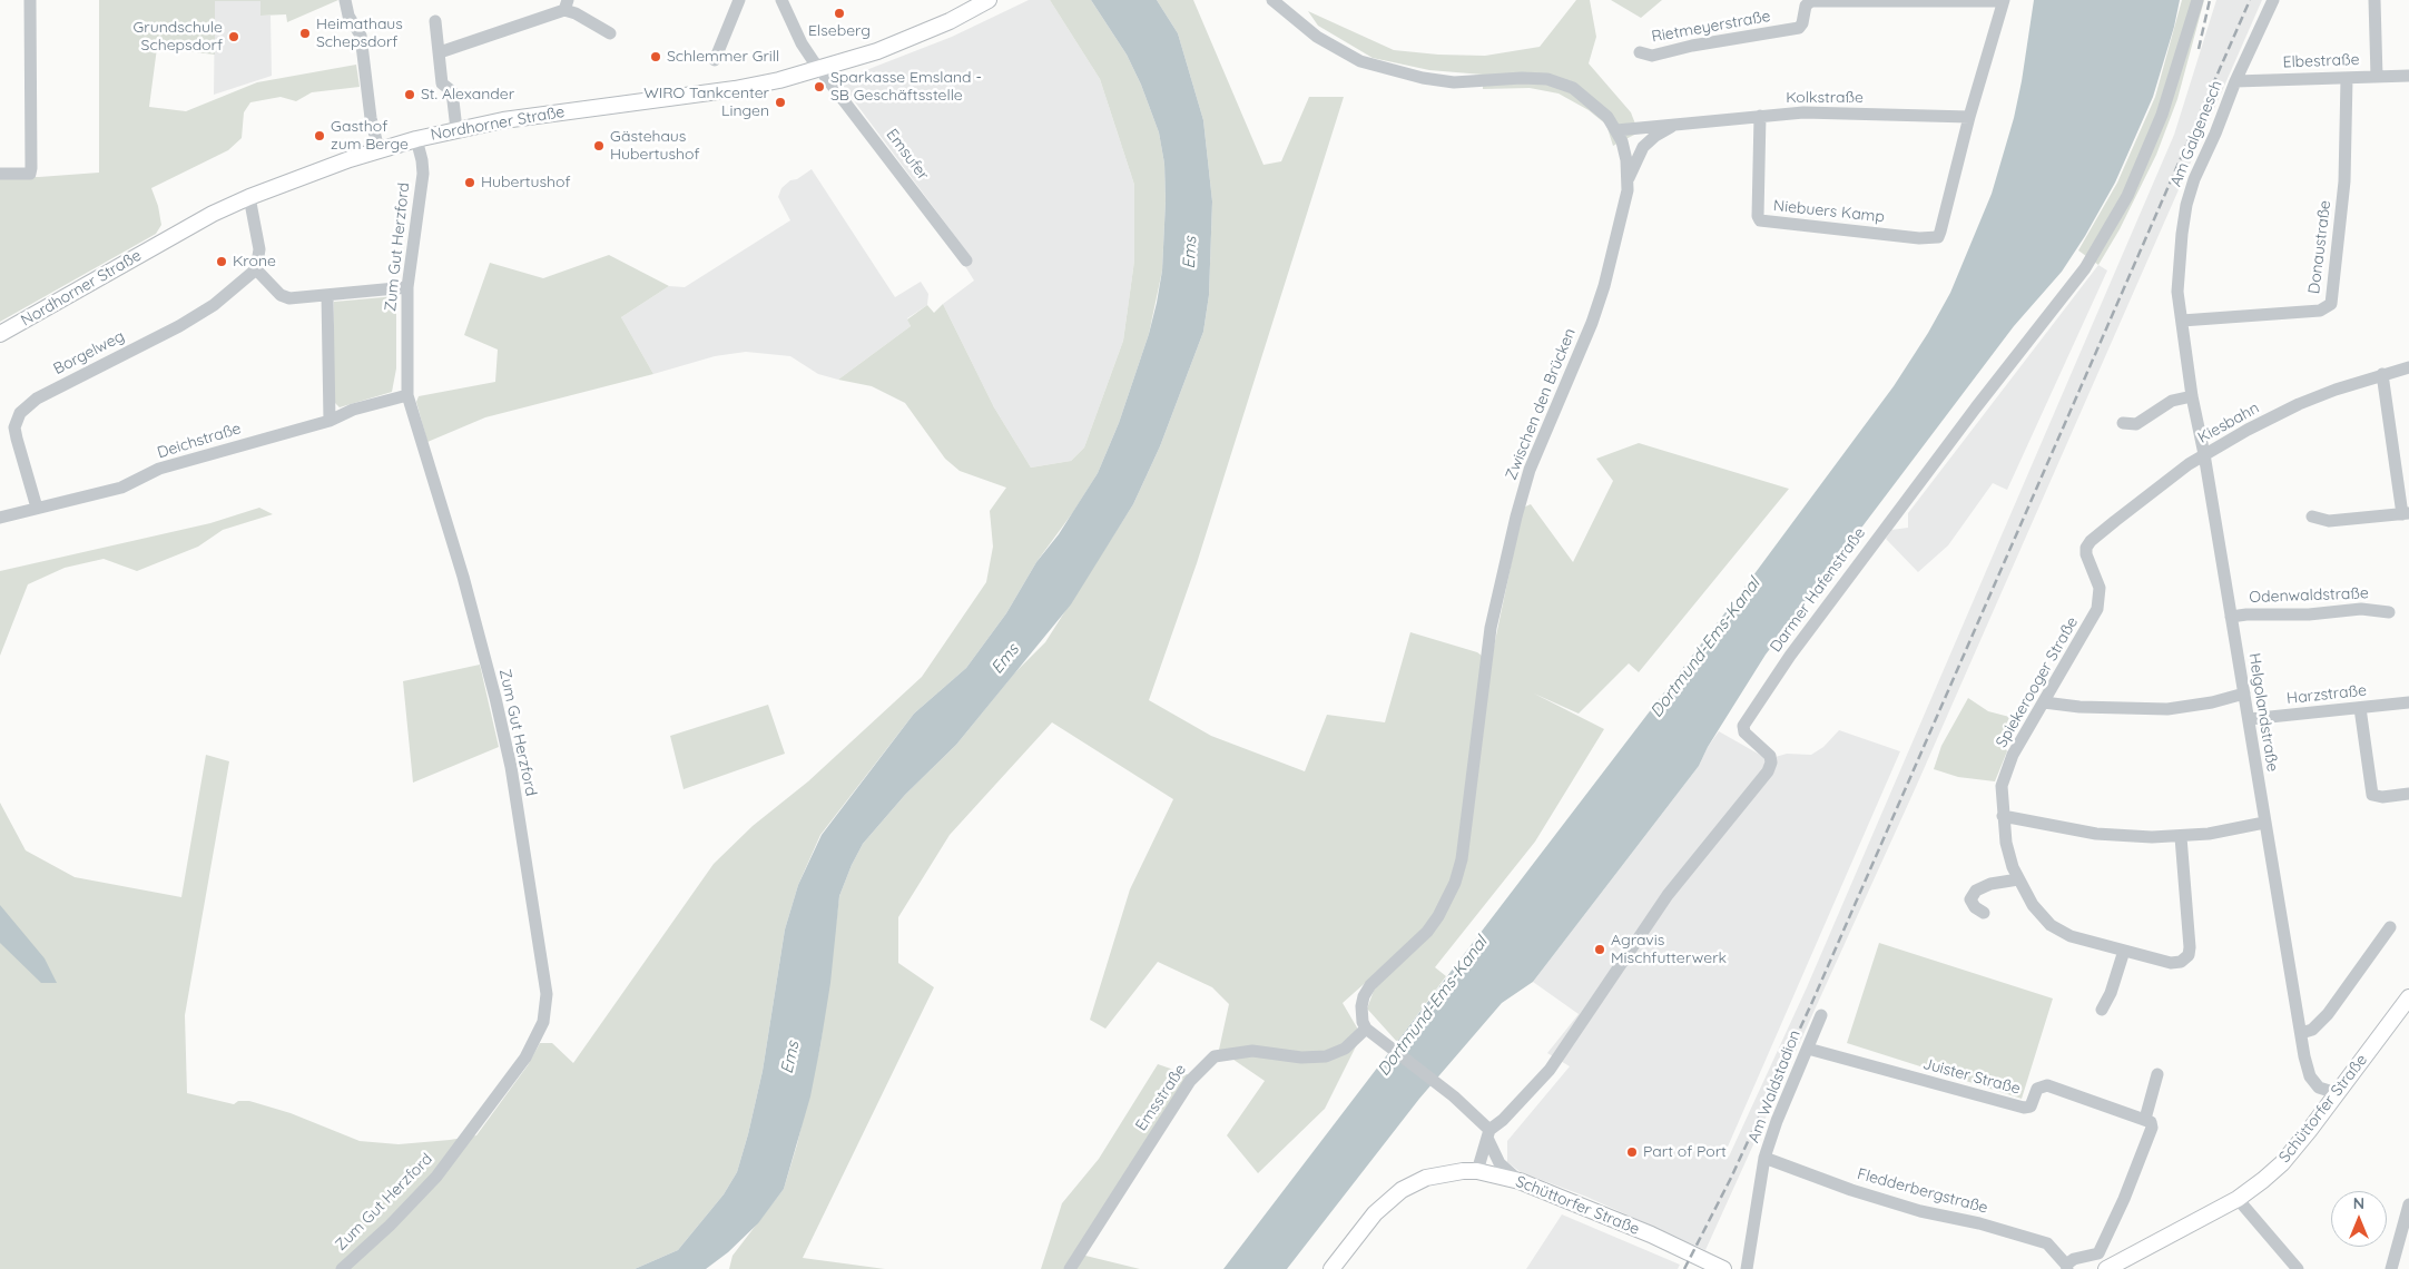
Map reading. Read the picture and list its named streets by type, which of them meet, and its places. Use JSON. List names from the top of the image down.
{
  "streets": {
    "main road": ["Nordhorner Straße", "Schüttorfer Straße"],
    "street": [
      "Rietmeyerstraße",
      "Elbestraße",
      "Kolkstraße",
      "Am Galgenesch",
      "Emsufer",
      "Niebuers Kamp",
      "Zum Gut Herzford",
      "Donaustraße",
      "Borgelweg",
      "Zwischen den Brücken",
      "Kiesbahn",
      "Deichstraße",
      "Darmer Hafenstraße",
      "Odenwaldstraße",
      "Spiekerooger Straße",
      "Harzstraße",
      "Helgolandstraße",
      "Juister Straße",
      "Am Waldstadion",
      "Emsstraße",
      "Fledderbergstraße"
    ]
  },
  "crossings": [
    ["Elbestraße", "Am Galgenesch"],
    ["Elbestraße", "Donaustraße"],
    ["Kolkstraße", "Niebuers Kamp"],
    ["Kolkstraße", "Zwischen den Brücken"],
    ["Nordhorner Straße", "Emsufer"],
    ["Nordhorner Straße", "Zum Gut Herzford"],
    ["Am Galgenesch", "Donaustraße"],
    ["Am Galgenesch", "Helgolandstraße"],
    ["Zum Gut Herzford", "Deichstraße"],
    ["Donaustraße", "Helgolandstraße"],
    ["Borgelweg", "Deichstraße"],
    ["Zwischen den Brücken", "Emsstraße"],
    ["Kiesbahn", "Spiekerooger Straße"],
    ["Kiesbahn", "Helgolandstraße"],
    ["Odenwaldstraße", "Helgolandstraße"],
    ["Harzstraße", "Helgolandstraße"],
    ["Helgolandstraße", "Schüttorfer Straße"],
    ["Juister Straße", "Am Waldstadion"],
    ["Am Waldstadion", "Fledderbergstraße"]
  ],
  "water": ["Ems", "Dortmund-Ems-Kanal"],
  "places": [
    "Elseberg",
    "Heimathaus Schepsdorf",
    "Grundschule Schepsdorf",
    "Schlemmer Grill",
    "Sparkasse Emsland - SB Geschäftsstelle",
    "St. Alexander",
    "WIRO Tankcenter Lingen",
    "Gasthof zum Berge",
    "Gästehaus Hubertushof",
    "Hubertushof",
    "Krone",
    "Agravis Mischfutterwerk",
    "Part of Port"
  ],
  "north": "top"
}
